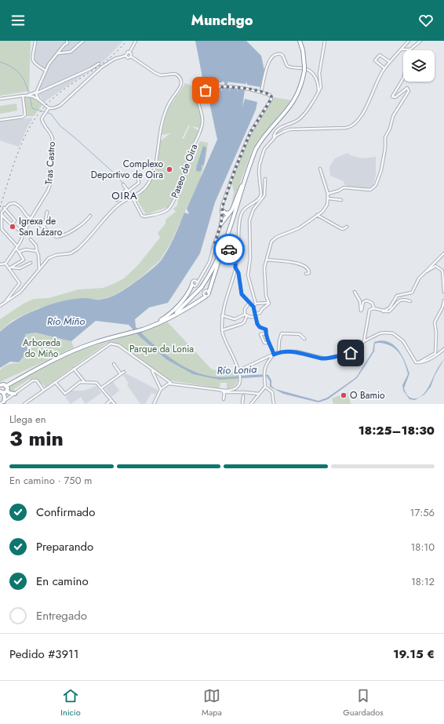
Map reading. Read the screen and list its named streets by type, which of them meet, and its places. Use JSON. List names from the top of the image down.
{
  "streets": {
    "street": ["Tras Castro", "Paseo de Oira"]
  },
  "districts": ["OIRA"],
  "water": ["Río Miño", "Río Lonia"],
  "parks": ["Arboreda do Miño", "Parque da Lonia"],
  "places": ["Complexo Deportivo de Oira", "Igrexa de San Lázaro", "O Bamio"],
  "page": {
    "header": "Munchgo",
    "heading": ["3 min", "Llega en", "18:25–18:30"],
    "panel": ["Pedido #3911", "19.15 €"],
    "bar": "En camino · 750 m",
    "list": [
      ["Confirmado", "17:56"],
      ["Preparando", "18:10"],
      ["En camino", "18:12"],
      "Entregado"
    ],
    "tabs": ["Inicio", "Mapa", "Guardados"]
  }
}
